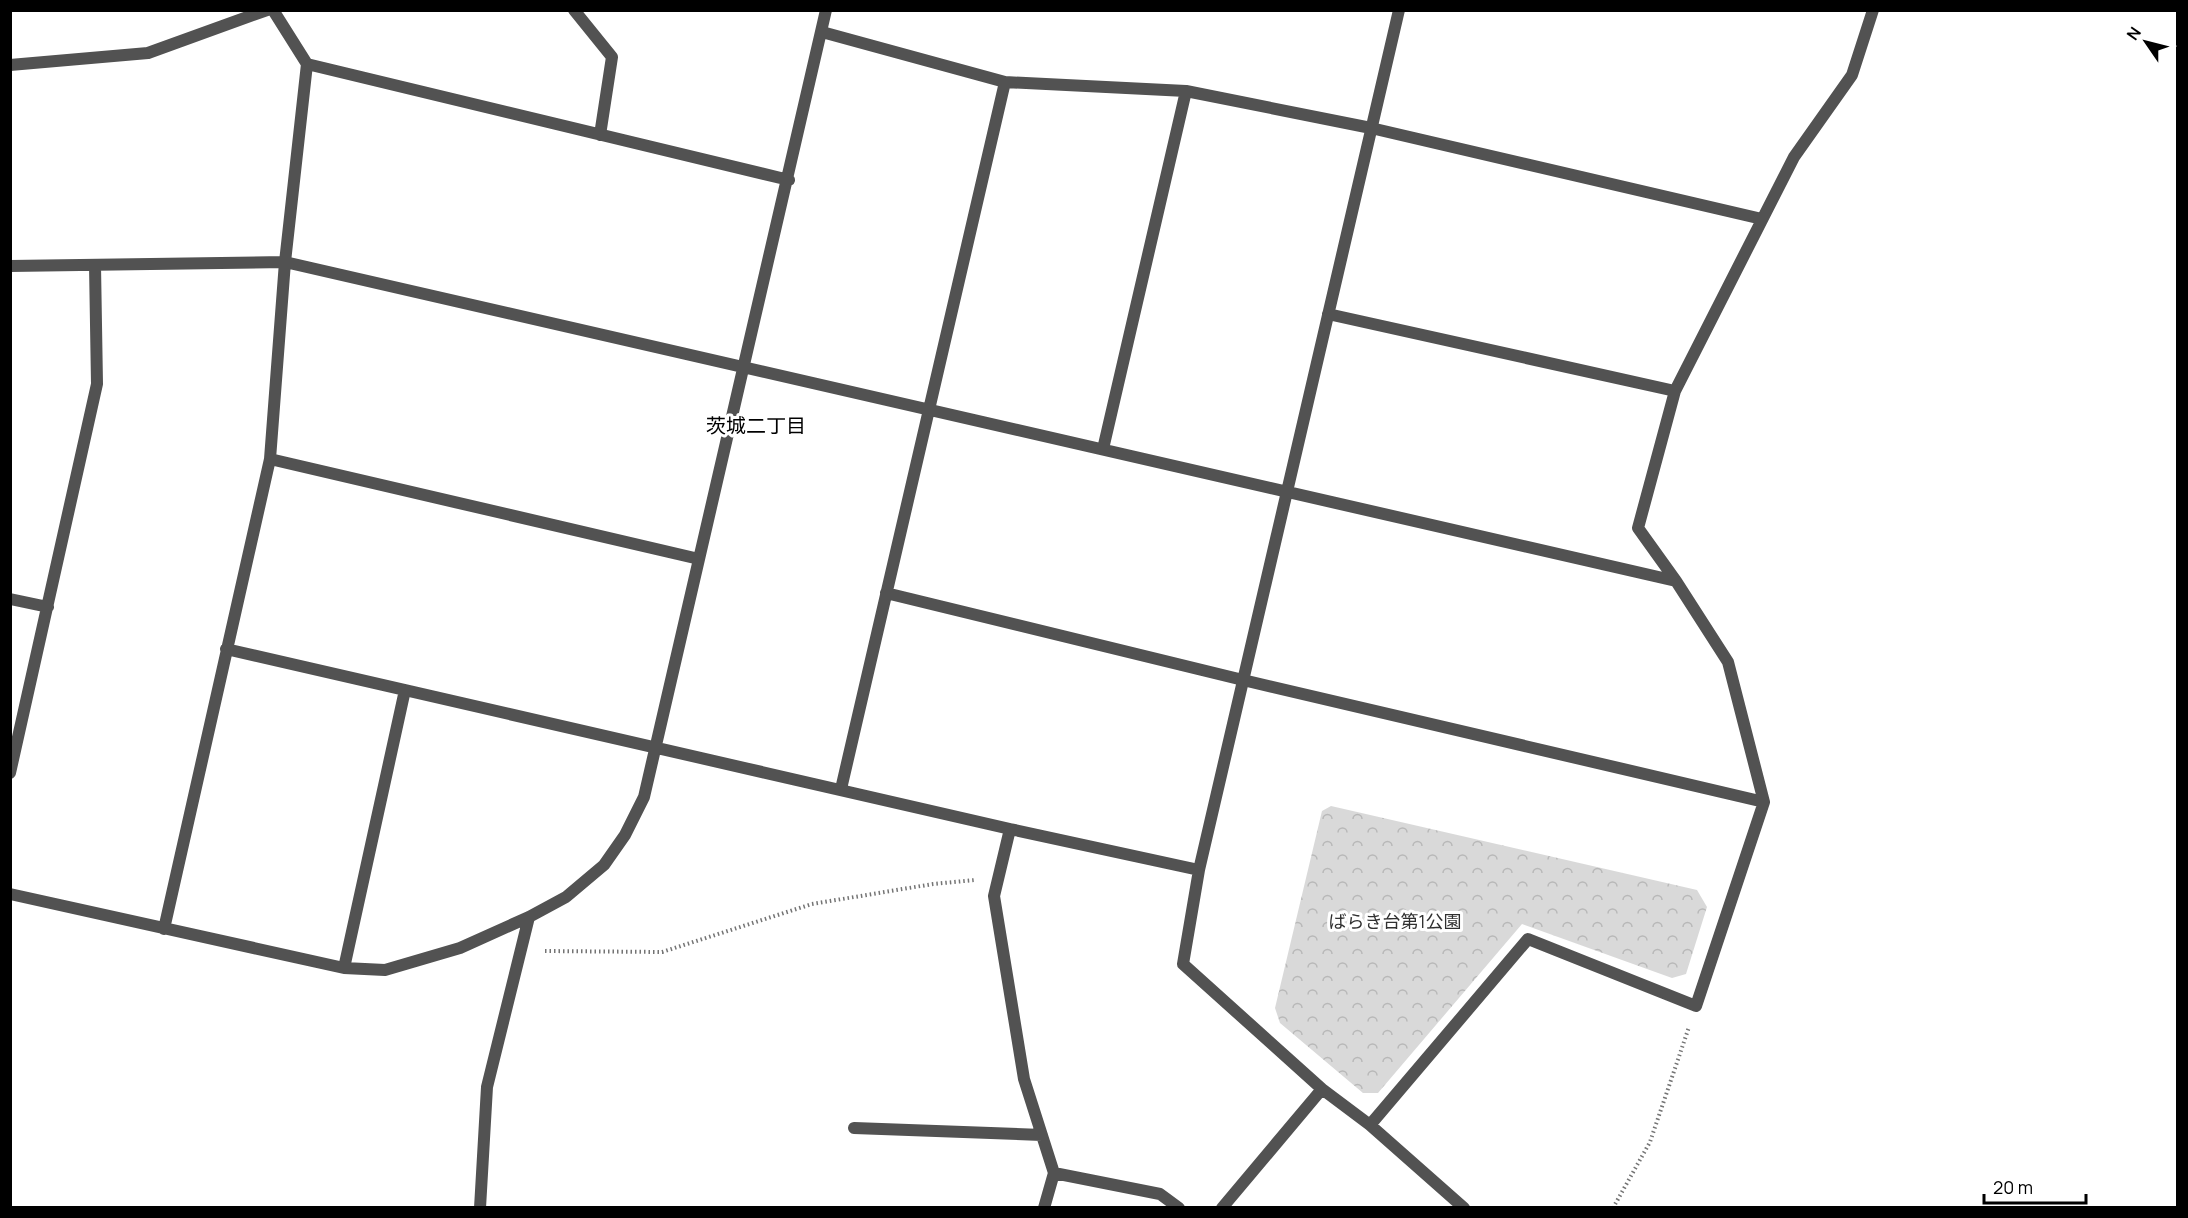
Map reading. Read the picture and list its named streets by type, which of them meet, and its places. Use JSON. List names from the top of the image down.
{
  "districts": ["茨城二丁目"],
  "parks": ["ばらき台第1公園"],
  "scale_bar": "20 m",
  "north": "top left"
}
